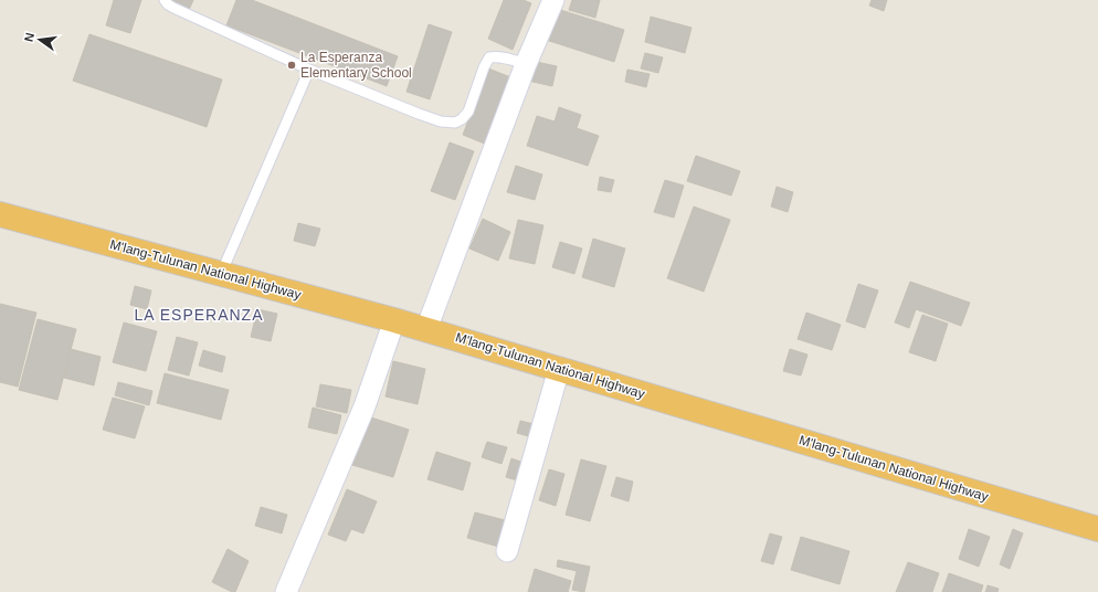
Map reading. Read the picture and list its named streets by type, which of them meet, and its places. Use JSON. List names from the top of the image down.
{
  "streets": {
    "highway": ["M'lang-Tulunan National Highway"]
  },
  "districts": ["LA ESPERANZA"],
  "places": ["La Esperanza Elementary School"],
  "north": "left"
}
